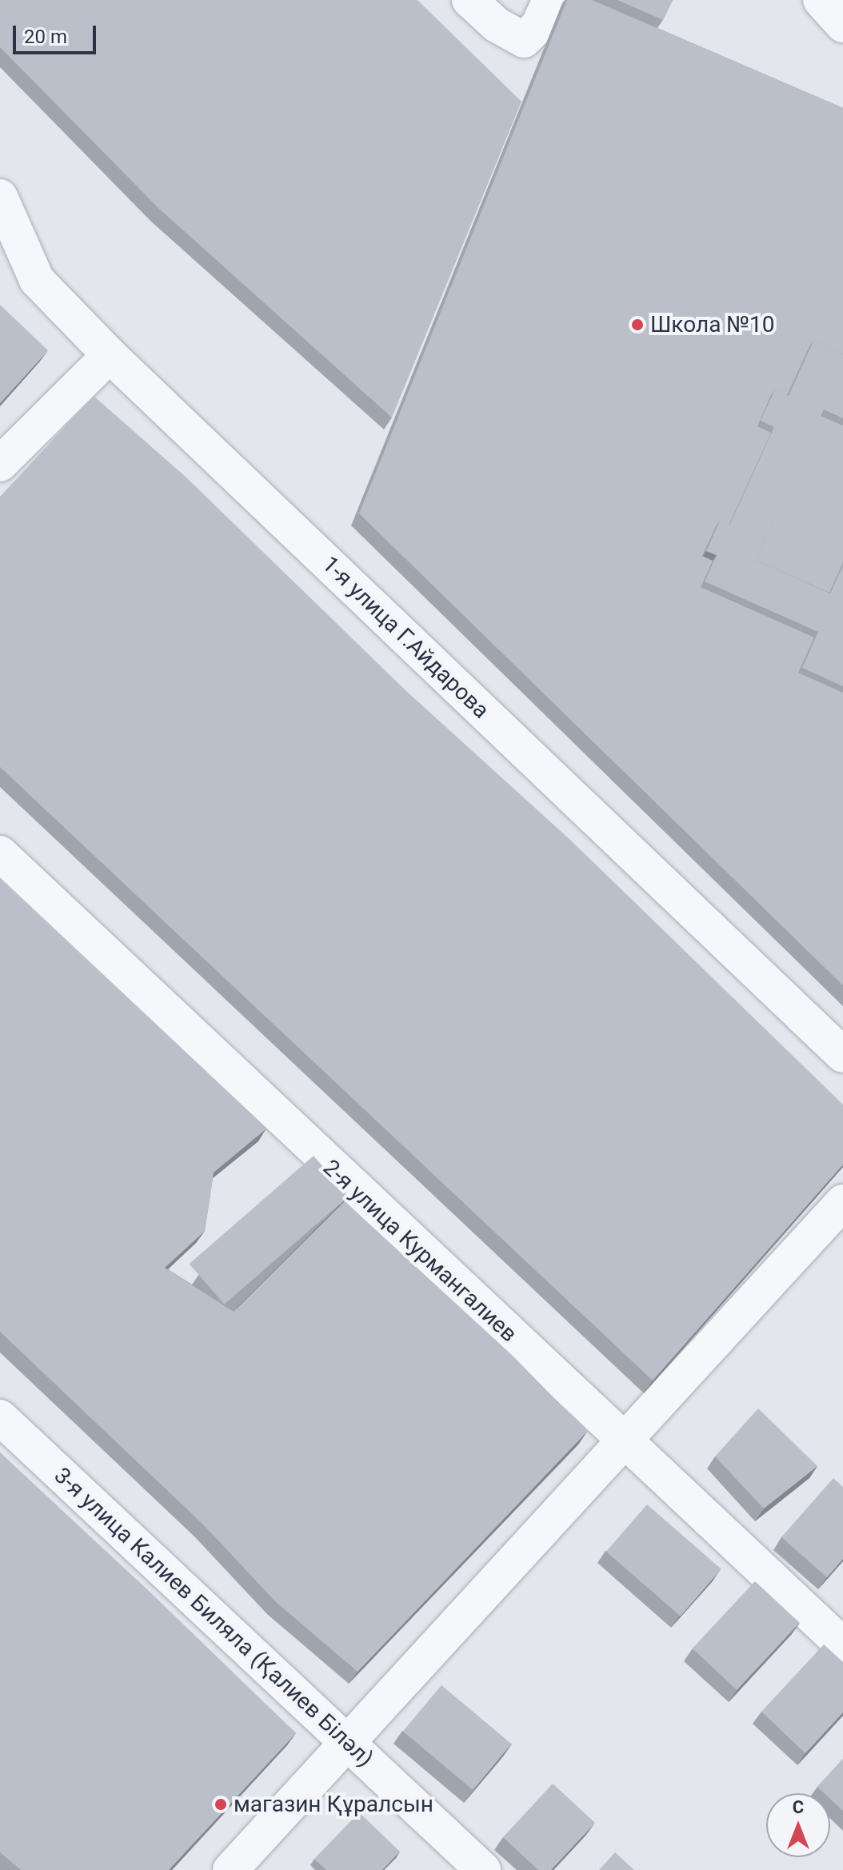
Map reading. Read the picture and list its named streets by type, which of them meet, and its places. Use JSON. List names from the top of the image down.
{
  "streets": {
    "street": ["1-я улица Г.Айдарова", "2-я улица Курмангалиев", "3-я улица Калиев Биляла (Қалиев Біләл)"]
  },
  "places": ["Школа №10", "магазин Құралсын"],
  "scale_bar": "20 m",
  "north": "top"
}
